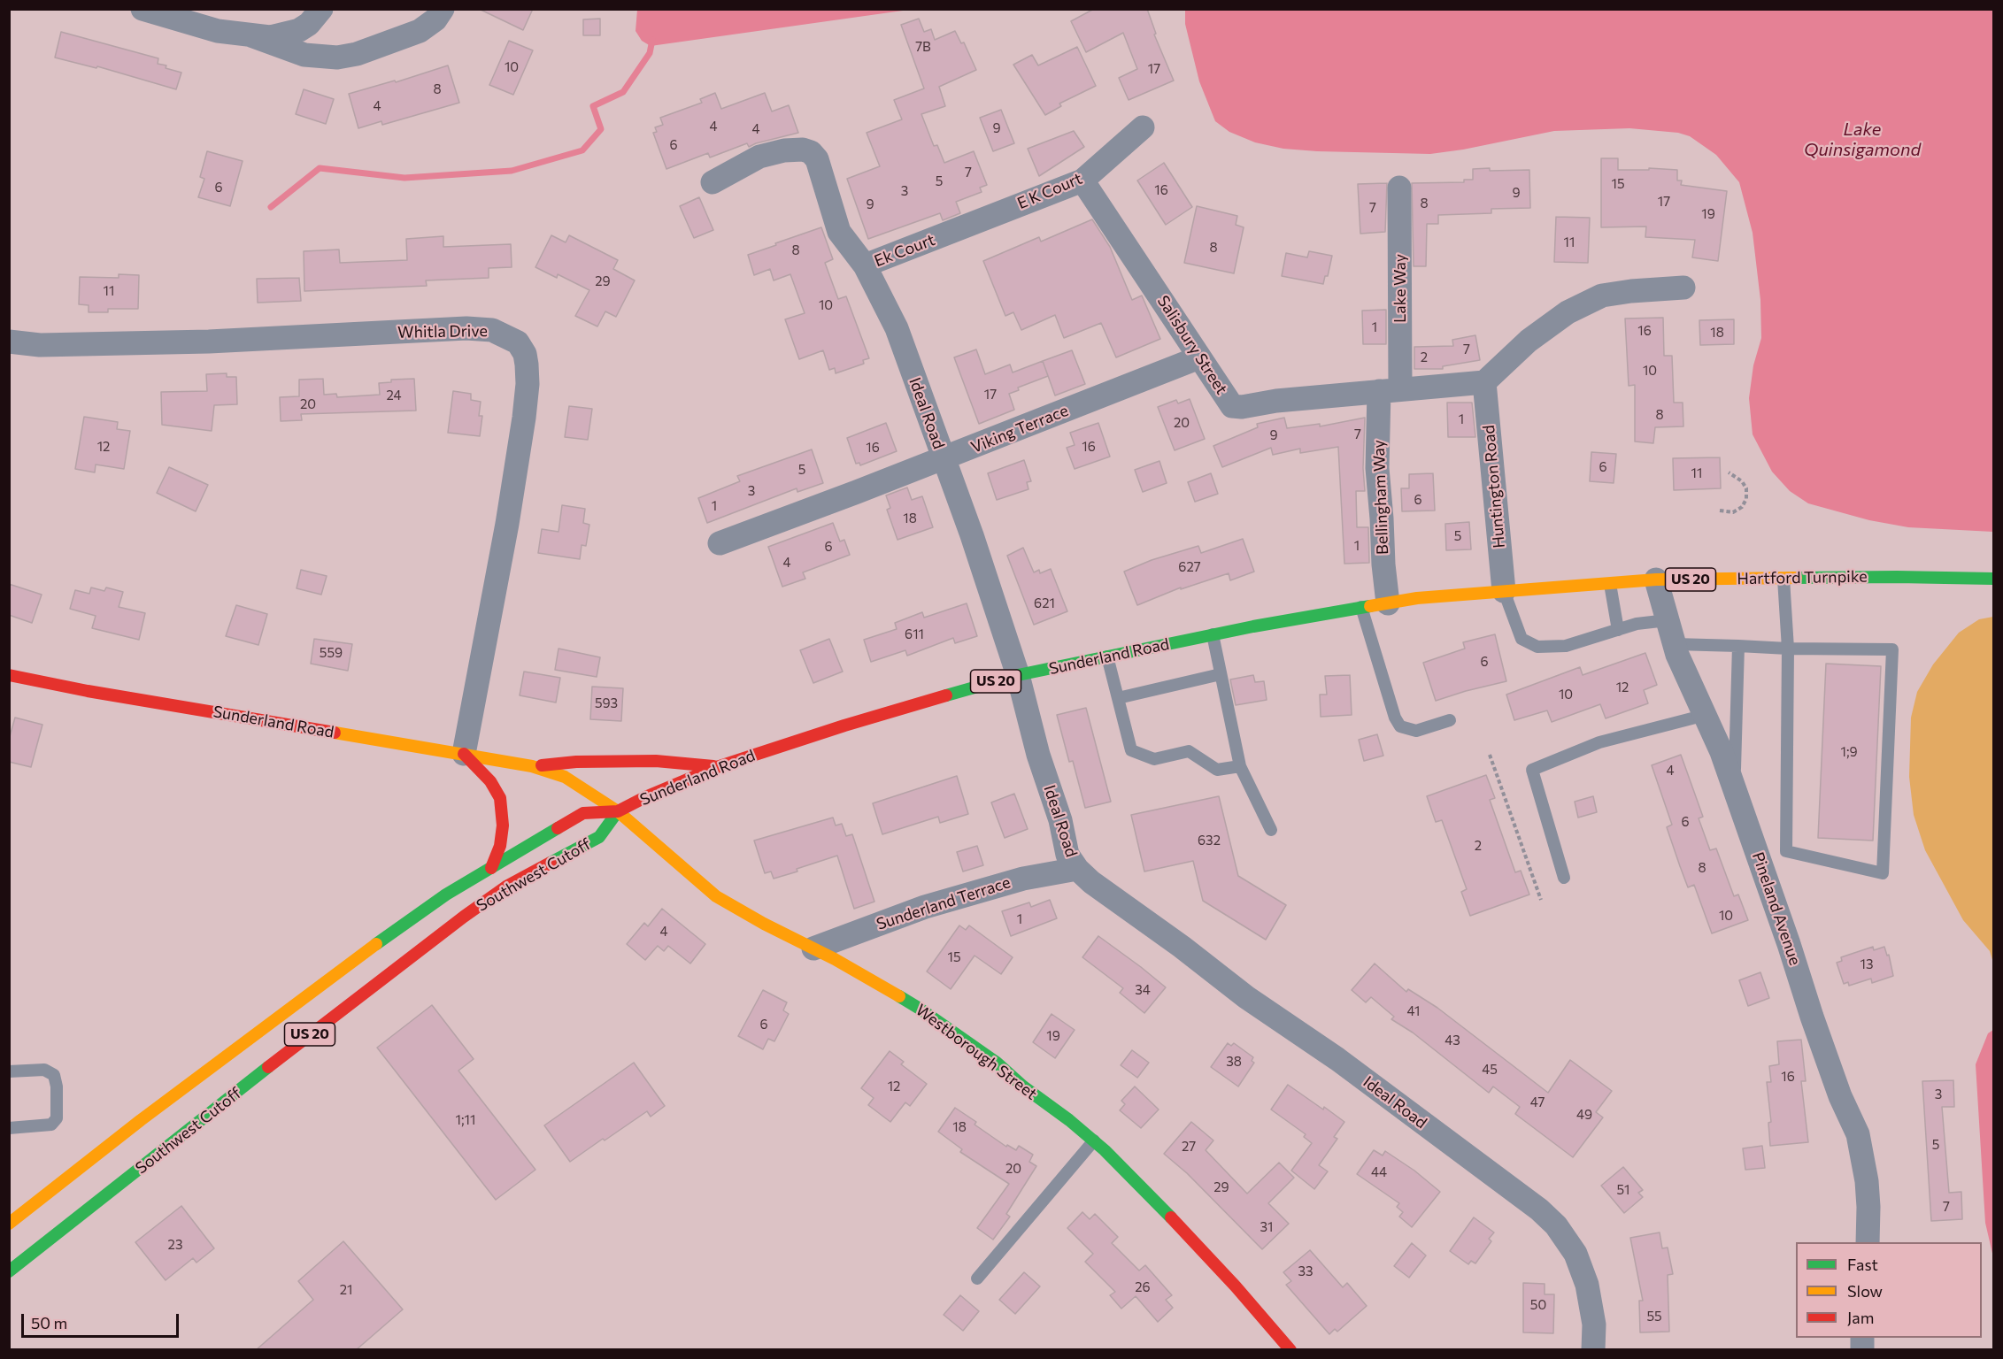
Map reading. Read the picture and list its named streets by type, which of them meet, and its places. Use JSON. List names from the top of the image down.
{
  "streets": {
    "main road": [
      "Hartford Turnpike",
      "US 20",
      "Sunderland Road",
      "Southwest Cutoff",
      "Westborough Street"
    ],
    "street": [
      "E K Court",
      "Ek Court",
      "Lake Way",
      "Whitla Drive",
      "Salisbury Street",
      "Ideal Road",
      "Viking Terrace",
      "Huntington Road",
      "Bellingham Way",
      "Sunderland Terrace",
      "Pineland Avenue"
    ]
  },
  "crossings": [
    ["E K Court", "Ek Court"],
    ["E K Court", "Salisbury Street"],
    ["Ek Court", "Ideal Road"],
    ["Lake Way", "Salisbury Street"],
    ["Lake Way", "Bellingham Way"],
    ["Whitla Drive", "Sunderland Road"],
    ["Salisbury Street", "Viking Terrace"],
    ["Salisbury Street", "Huntington Road"],
    ["Salisbury Street", "Bellingham Way"],
    ["Ideal Road", "Viking Terrace"],
    ["Ideal Road", "Sunderland Road"],
    ["Ideal Road", "Sunderland Terrace"],
    ["Huntington Road", "Hartford Turnpike"],
    ["Bellingham Way", "Hartford Turnpike"],
    ["Bellingham Way", "Sunderland Road"],
    ["Hartford Turnpike", "Sunderland Road"],
    ["Hartford Turnpike", "Pineland Avenue"],
    ["Sunderland Road", "Southwest Cutoff"],
    ["Sunderland Road", "Westborough Street"],
    ["Southwest Cutoff", "Westborough Street"],
    ["Sunderland Terrace", "Westborough Street"]
  ],
  "water": ["Lake Quinsigamond"],
  "house_numbers": [
    "7B",
    "10",
    "17",
    "8",
    "4",
    "4",
    "9",
    "4",
    "6",
    "7",
    "5",
    "15",
    "6",
    "16",
    "3",
    "9",
    "17",
    "8",
    "9",
    "7",
    "19",
    "11",
    "8",
    "8",
    "29",
    "11",
    "10",
    "1",
    "16",
    "18",
    "7",
    "2",
    "10",
    "17",
    "24",
    "20",
    "8",
    "1",
    "20",
    "7",
    "9",
    "12",
    "16",
    "16",
    "6",
    "5",
    "11",
    "3",
    "6",
    "1",
    "18",
    "5",
    "1",
    "6",
    "4",
    "627",
    "621",
    "611",
    "559",
    "6",
    "12",
    "10",
    "593",
    "1;9",
    "4",
    "6",
    "632",
    "2",
    "8",
    "10",
    "1",
    "4",
    "15",
    "13",
    "34",
    "41",
    "6",
    "19",
    "43",
    "38",
    "45",
    "16",
    "12",
    "3",
    "47",
    "49",
    "1;11",
    "18",
    "5",
    "27",
    "20",
    "44",
    "29",
    "51",
    "7",
    "31",
    "23",
    "33",
    "26",
    "21",
    "50",
    "55"
  ],
  "legend": ["Fast", "Slow", "Jam"],
  "scale_bar": "50 m"
}
